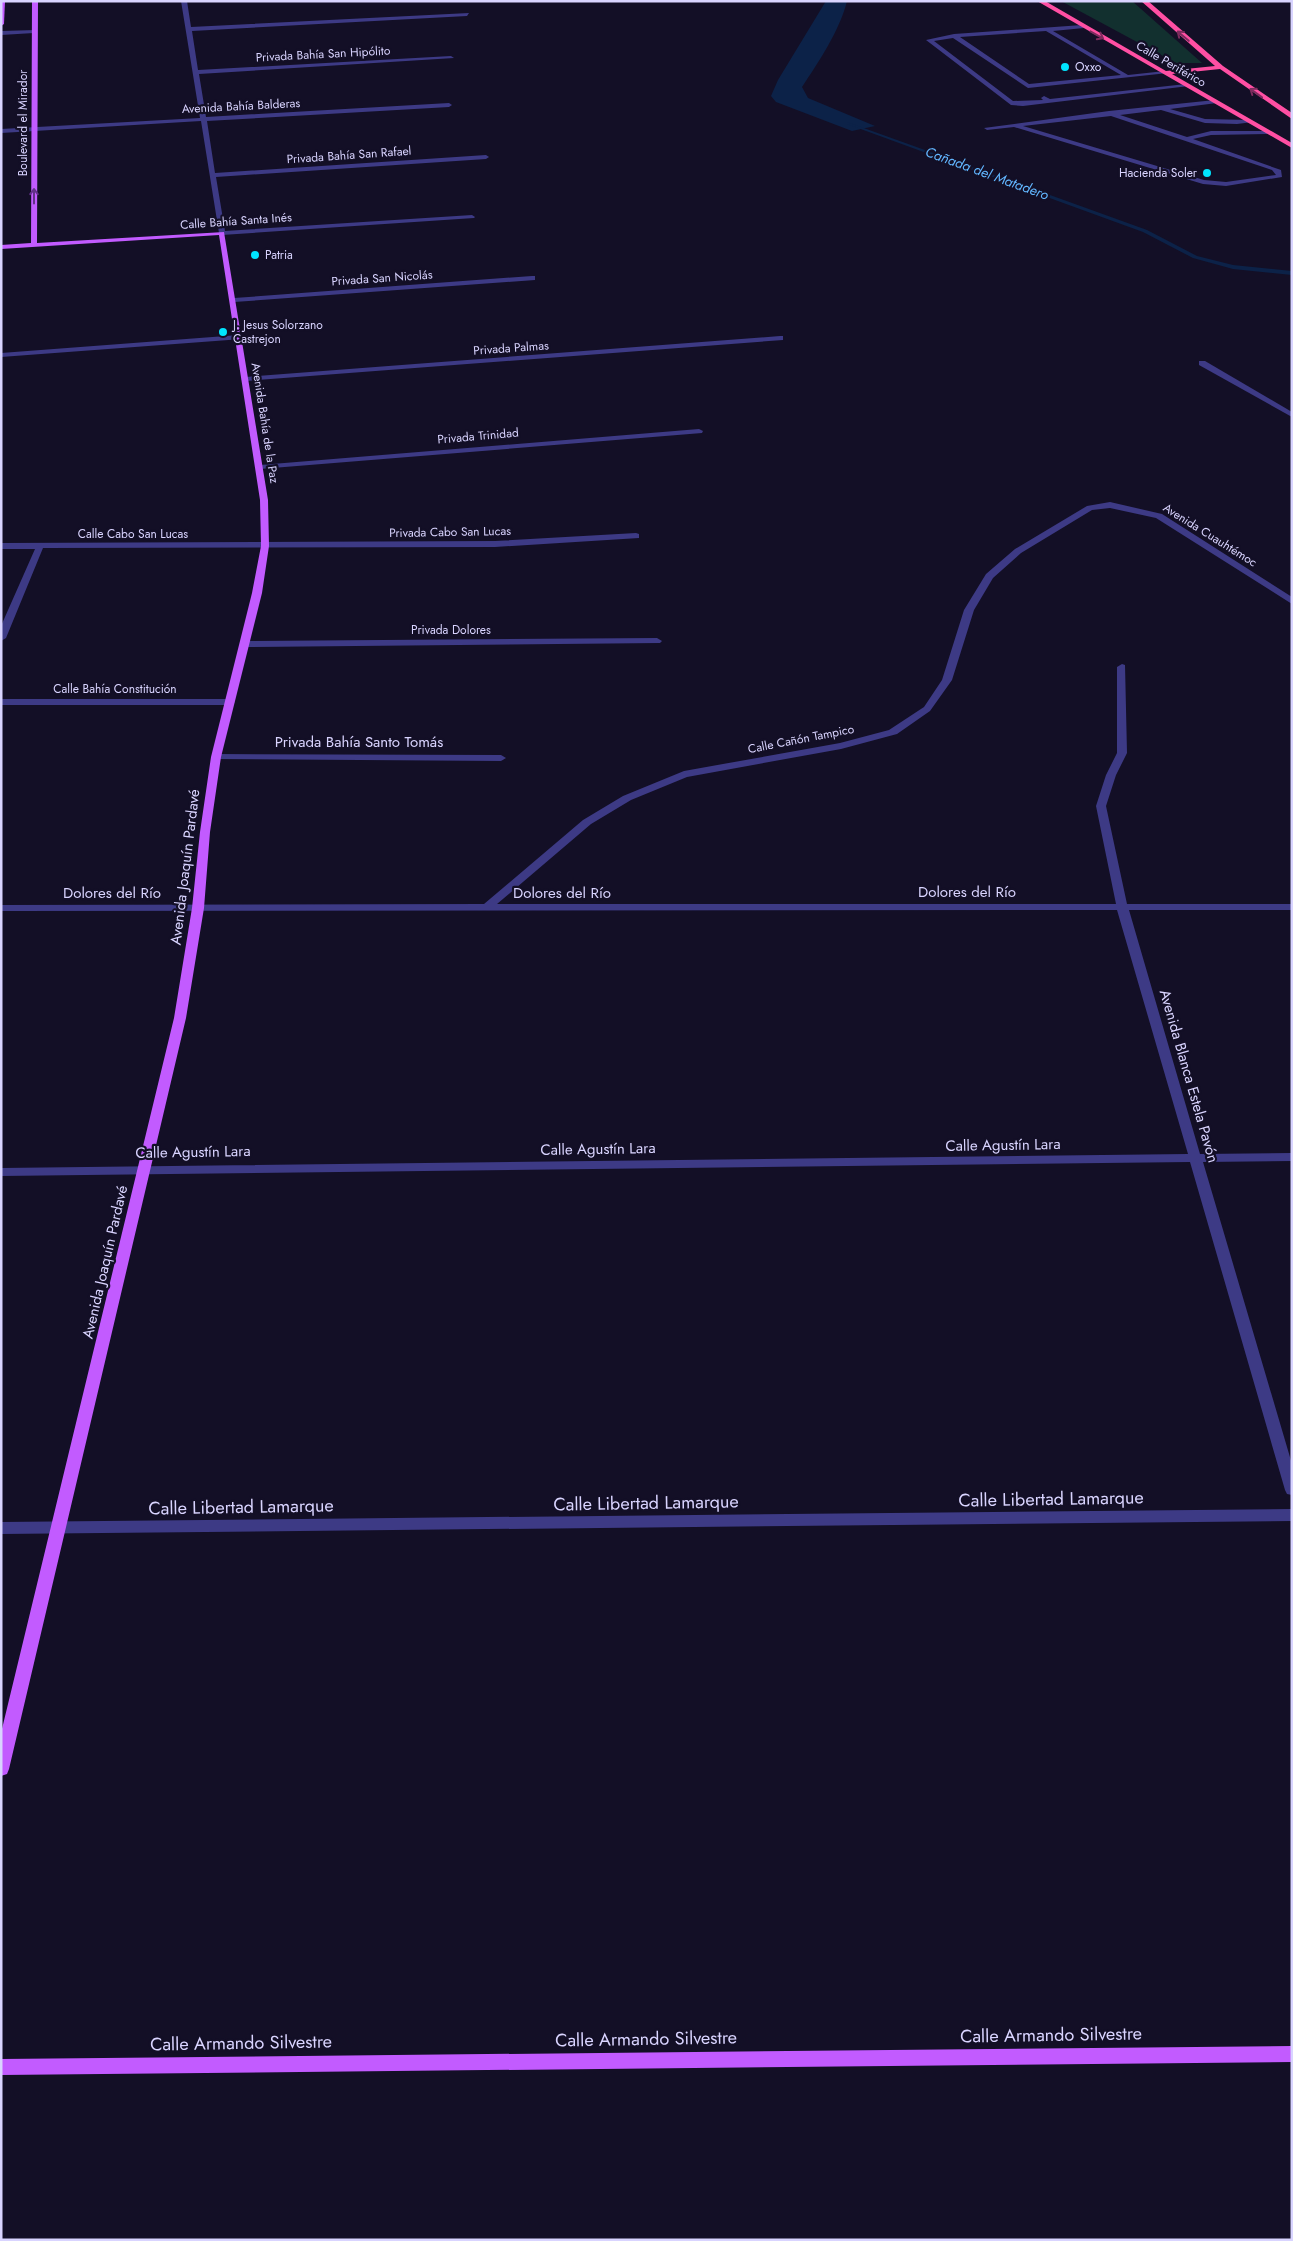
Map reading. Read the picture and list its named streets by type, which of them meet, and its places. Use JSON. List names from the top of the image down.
{
  "streets": {
    "highway": ["Calle Periférico"],
    "main road": [
      "Boulevard el Mirador",
      "Calle Bahía Santa Inés",
      "Avenida Bahía de la Paz",
      "Avenida Joaquín Pardavé",
      "Calle Armando Silvestre"
    ],
    "street": [
      "Privada Bahía San Hipólito",
      "Avenida Bahía Balderas",
      "Privada Bahía San Rafael",
      "Privada San Nicolás",
      "Privada Palmas",
      "Privada Trinidad",
      "Privada Cabo San Lucas",
      "Calle Cabo San Lucas",
      "Avenida Cuauhtémoc",
      "Privada Dolores",
      "Calle Bahía Constitución",
      "Calle Cañón Tampico",
      "Privada Bahía Santo Tomás",
      "Dolores del Río",
      "Avenida Blanca Estela Pavón",
      "Calle Agustín Lara",
      "Calle Libertad Lamarque"
    ]
  },
  "crossings": [
    ["Privada Bahía San Hipólito", "Avenida Bahía de la Paz"],
    ["Avenida Bahía Balderas", "Boulevard el Mirador"],
    ["Avenida Bahía Balderas", "Avenida Bahía de la Paz"],
    ["Boulevard el Mirador", "Calle Bahía Santa Inés"],
    ["Privada Bahía San Rafael", "Avenida Bahía de la Paz"],
    ["Calle Bahía Santa Inés", "Avenida Bahía de la Paz"],
    ["Privada San Nicolás", "Avenida Bahía de la Paz"],
    ["Privada Palmas", "Avenida Bahía de la Paz"],
    ["Avenida Bahía de la Paz", "Privada Trinidad"],
    ["Avenida Bahía de la Paz", "Privada Cabo San Lucas"],
    ["Avenida Bahía de la Paz", "Calle Cabo San Lucas"],
    ["Avenida Bahía de la Paz", "Privada Dolores"],
    ["Avenida Bahía de la Paz", "Calle Bahía Constitución"],
    ["Avenida Bahía de la Paz", "Privada Bahía Santo Tomás"],
    ["Avenida Bahía de la Paz", "Avenida Joaquín Pardavé"],
    ["Privada Cabo San Lucas", "Calle Cabo San Lucas"],
    ["Avenida Cuauhtémoc", "Calle Cañón Tampico"],
    ["Calle Cañón Tampico", "Dolores del Río"],
    ["Privada Bahía Santo Tomás", "Avenida Joaquín Pardavé"],
    ["Avenida Joaquín Pardavé", "Dolores del Río"],
    ["Avenida Joaquín Pardavé", "Calle Agustín Lara"],
    ["Avenida Joaquín Pardavé", "Calle Libertad Lamarque"],
    ["Dolores del Río", "Avenida Blanca Estela Pavón"],
    ["Avenida Blanca Estela Pavón", "Calle Agustín Lara"]
  ],
  "one_way": ["Boulevard el Mirador"],
  "water": ["Cañada del Matadero"],
  "places": [
    "Oxxo",
    "Hacienda Soler",
    "Patria",
    "J. Jesus Solorzano Castrejon"
  ]
}
